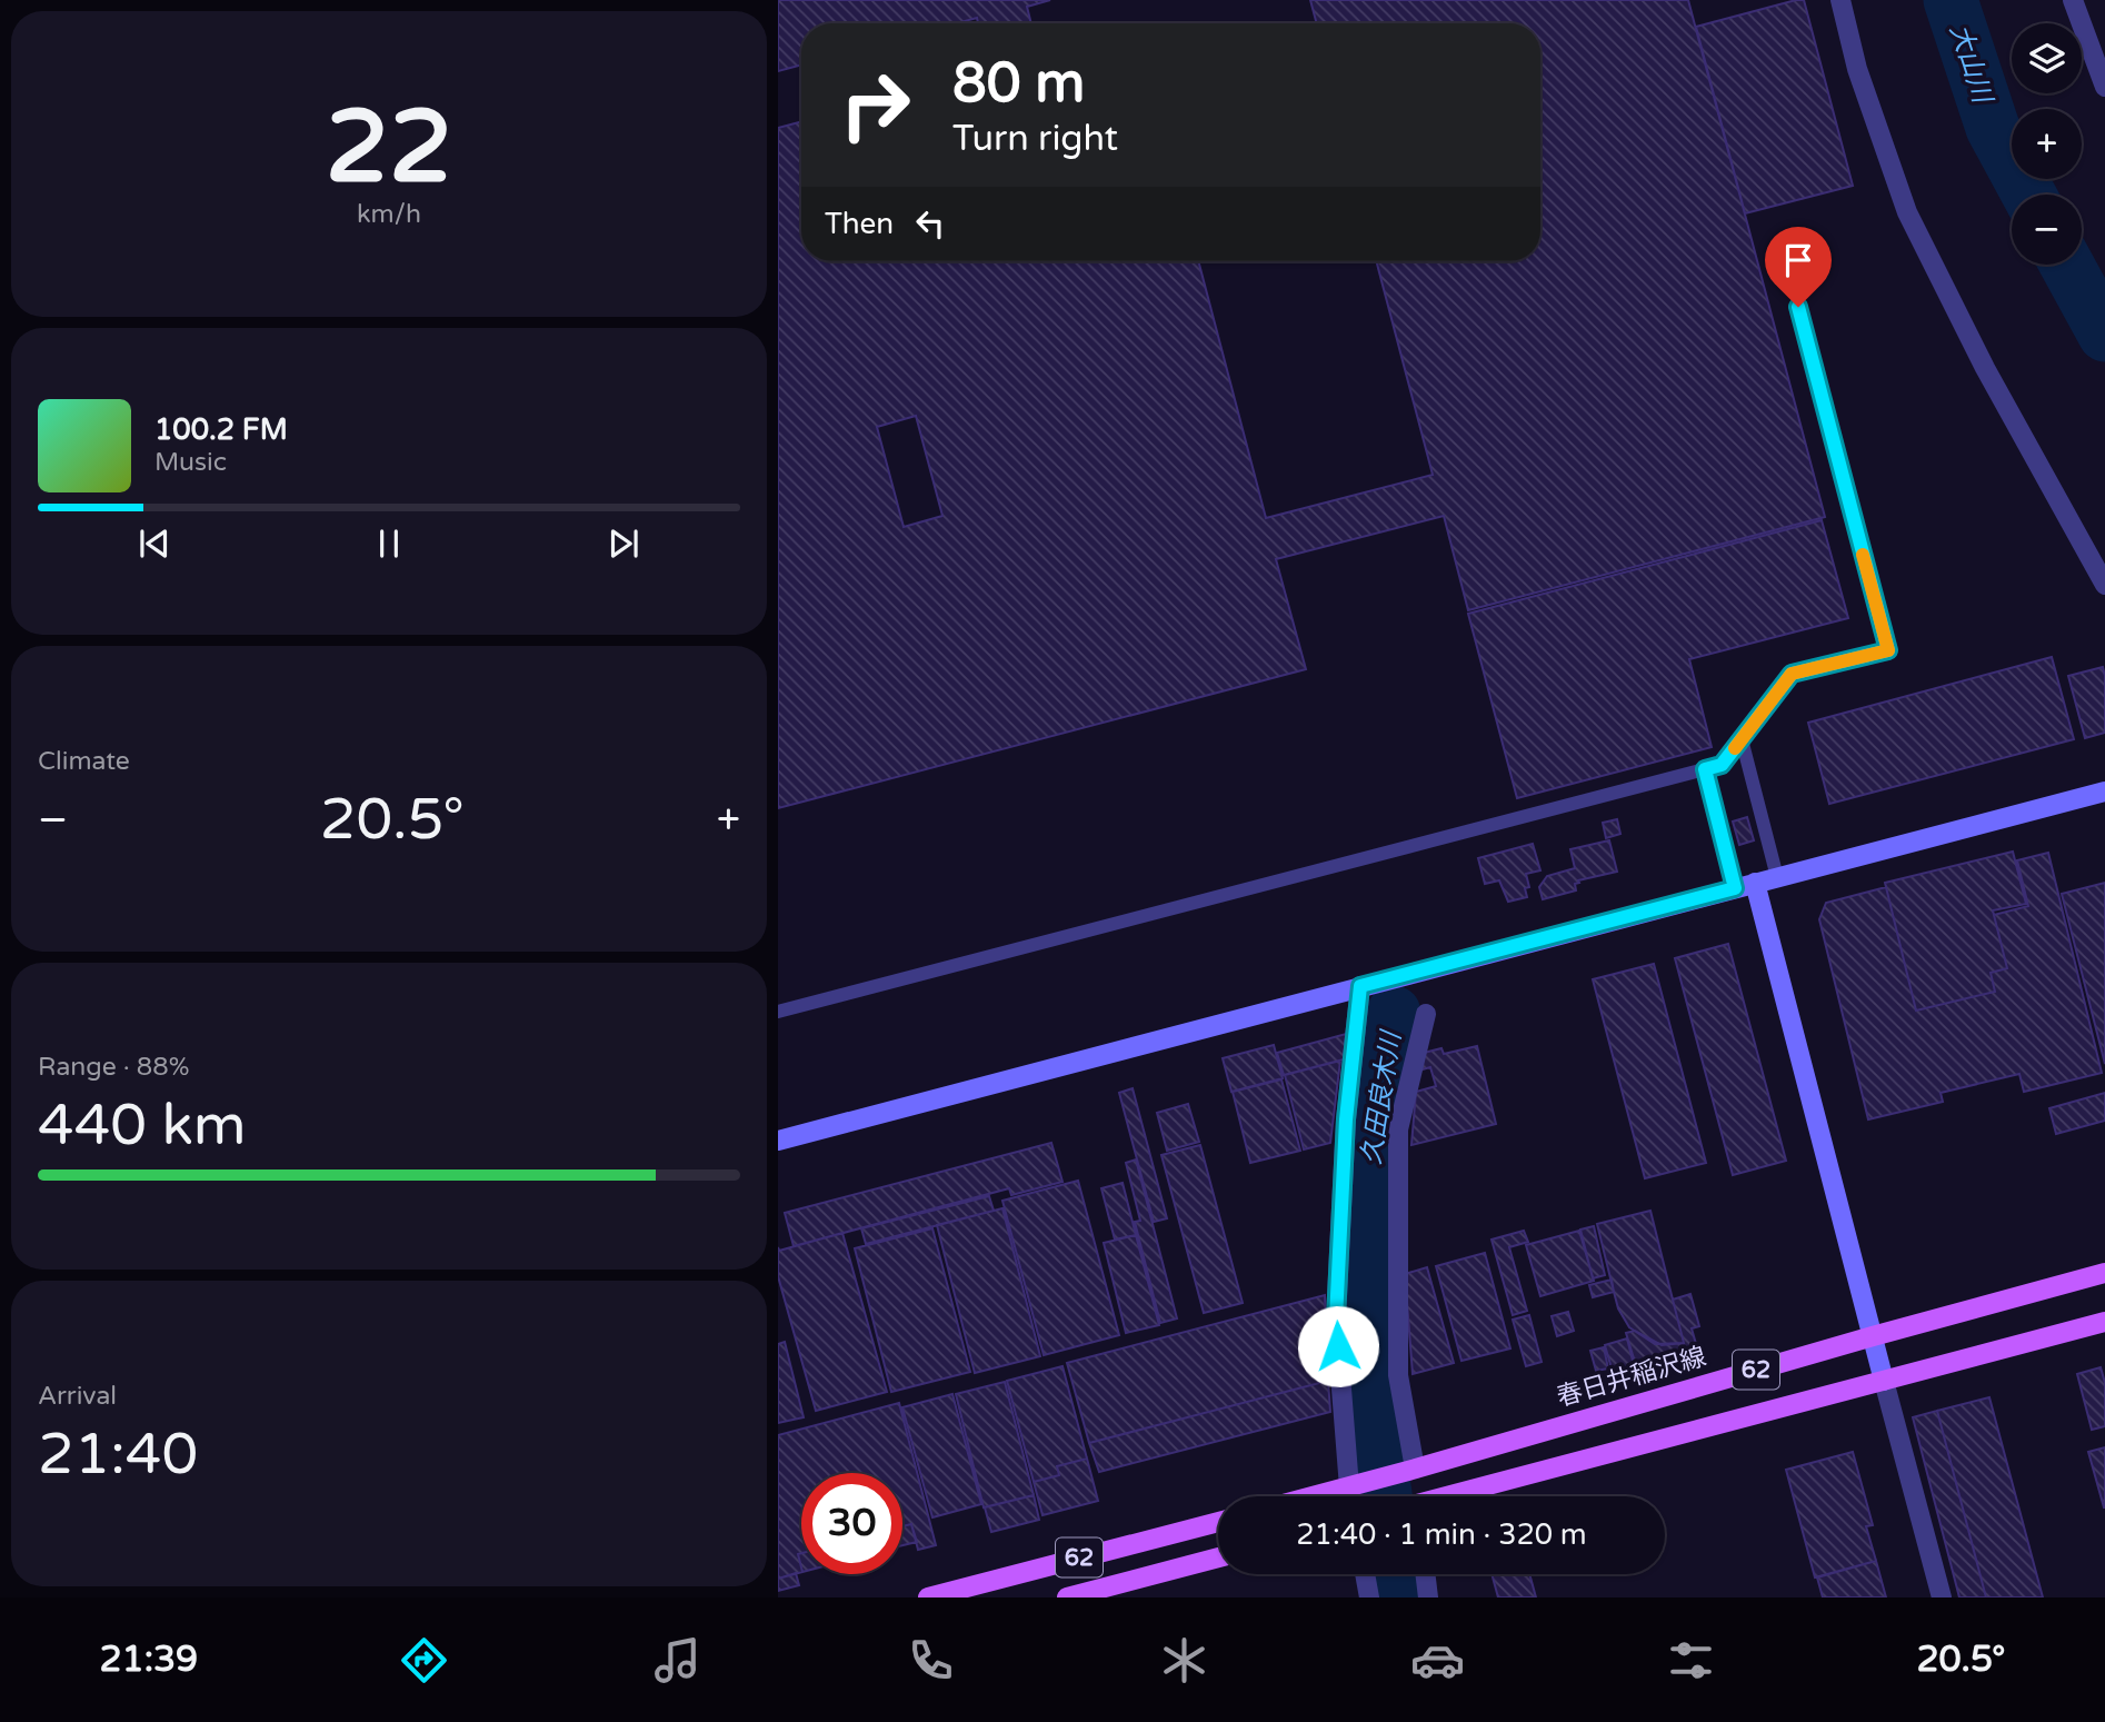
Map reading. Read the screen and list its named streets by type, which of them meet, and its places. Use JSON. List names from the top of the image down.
{
  "streets": {
    "main road": ["62", "春日井稲沢線"]
  },
  "water": ["大山川", "久田良木川"],
  "page": {
    "tile": [
      ["22", "km/h"],
      "Climate",
      ["Range · 88%", "440 km"],
      ["Arrival", "21:40"]
    ],
    "map_buttons": ["+", "−"],
    "turn": ["80 m", "Turn right"],
    "then": "Then",
    "song": ["100.2 FM", "Music"],
    "heat": ["−", "20.5°", "+"],
    "limit": "30",
    "trip": "21:40 · 1 min · 320 m",
    "tabs": ["21:39", "20.5°"]
  }
}
